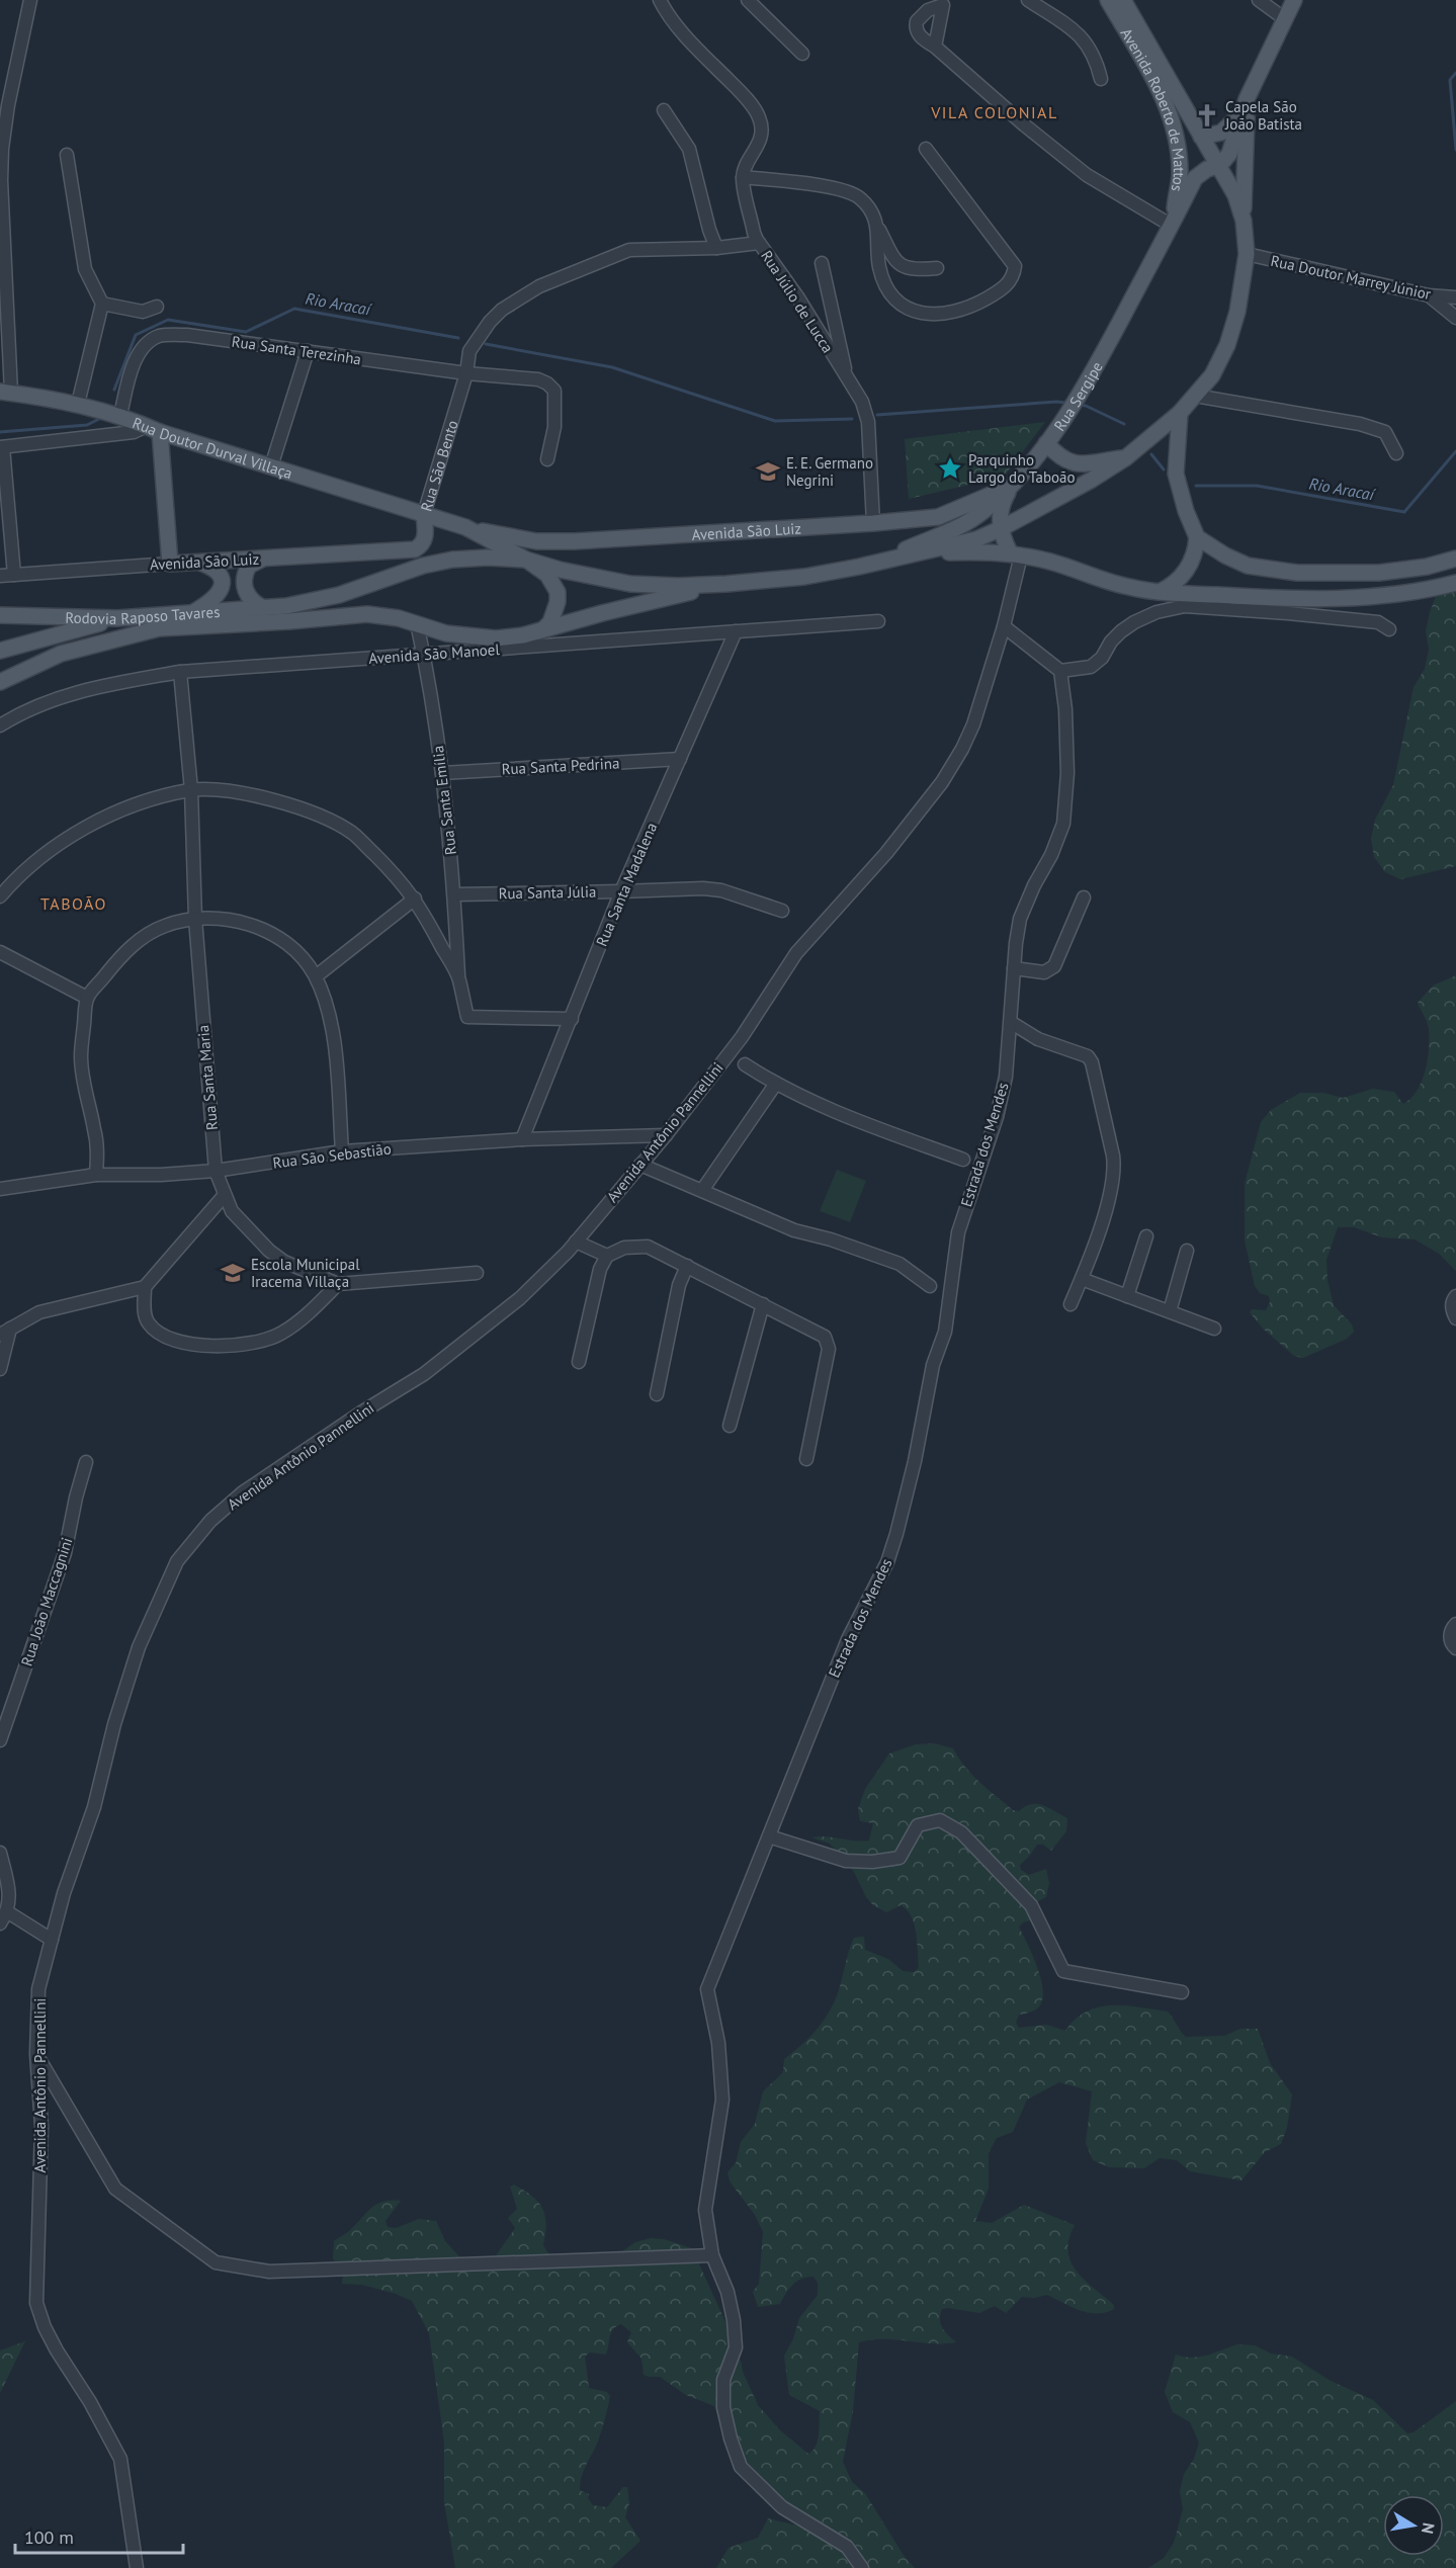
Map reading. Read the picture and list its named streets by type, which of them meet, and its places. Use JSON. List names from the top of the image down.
{
  "streets": {
    "main road": [
      "Avenida Roberto de Mattos",
      "Rua Sergipe",
      "Rua Doutor Durval Villaça",
      "Rua São Bento",
      "Avenida São Luiz",
      "Rodovia Raposo Tavares"
    ],
    "street": [
      "Rua Doutor Marrey Júnior",
      "Rua Júlio de Lucca",
      "Rua Santa Terezinha",
      "Avenida São Manoel",
      "Rua Santa Pedrina",
      "Rua Santa Emília",
      "Rua Santa Madalena",
      "Rua Santa Júlia",
      "Rua Santa Maria",
      "Avenida Antônio Pannellini",
      "Estrada dos Mendes",
      "Rua São Sebastião",
      "Rua João Maccagnini"
    ]
  },
  "crossings": [
    ["Avenida Roberto de Mattos", "Rua Sergipe"],
    ["Rua Júlio de Lucca", "Avenida São Luiz"],
    ["Rua Santa Terezinha", "Rua Doutor Durval Villaça"],
    ["Rua Santa Terezinha", "Rua São Bento"],
    ["Rua Sergipe", "Avenida São Luiz"],
    ["Rua Doutor Durval Villaça", "Rua São Bento"],
    ["Rua Doutor Durval Villaça", "Avenida São Luiz"],
    ["Rua São Bento", "Avenida São Luiz"],
    ["Avenida São Manoel", "Rua Santa Emília"],
    ["Avenida São Manoel", "Rua Santa Madalena"],
    ["Avenida São Manoel", "Rua Santa Maria"],
    ["Rua Santa Pedrina", "Rua Santa Emília"],
    ["Rua Santa Pedrina", "Rua Santa Madalena"],
    ["Rua Santa Emília", "Rua Santa Júlia"],
    ["Rua Santa Madalena", "Rua Santa Júlia"],
    ["Rua Santa Madalena", "Rua São Sebastião"],
    ["Rua Santa Maria", "Rua São Sebastião"],
    ["Avenida Antônio Pannellini", "Rua São Sebastião"]
  ],
  "districts": ["VILA COLONIAL", "TABOÃO"],
  "water": ["Rio Aracaí"],
  "places": {
    "church": ["Capela São João Batista"],
    "place": ["Parquinho Largo do Taboão"],
    "school or university": ["E. E. Germano Negrini", "Escola Municipal Iracema Villaça"]
  },
  "scale_bar": "100 m",
  "north": "right"
}
